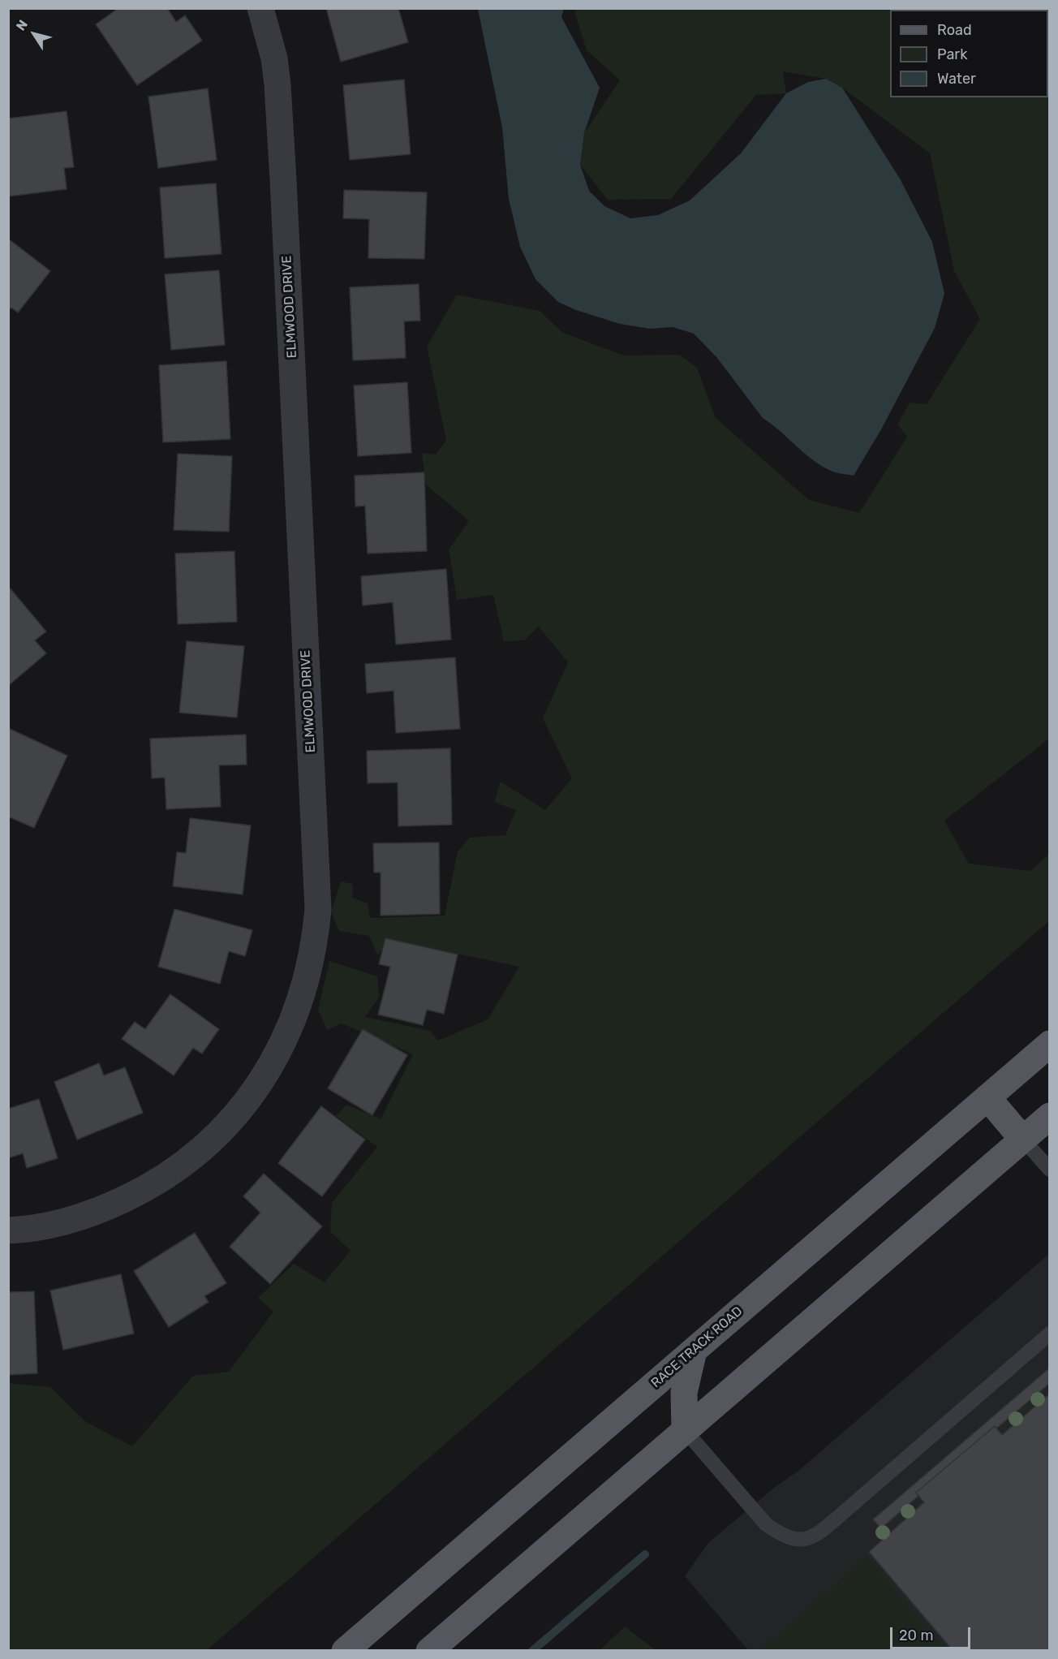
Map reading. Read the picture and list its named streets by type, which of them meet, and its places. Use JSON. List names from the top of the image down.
{
  "streets": {
    "main road": ["RACE TRACK ROAD"],
    "street": ["ELMWOOD DRIVE"]
  },
  "legend": ["Road", "Park", "Water"],
  "scale_bar": "20 m",
  "north": "top left"
}
